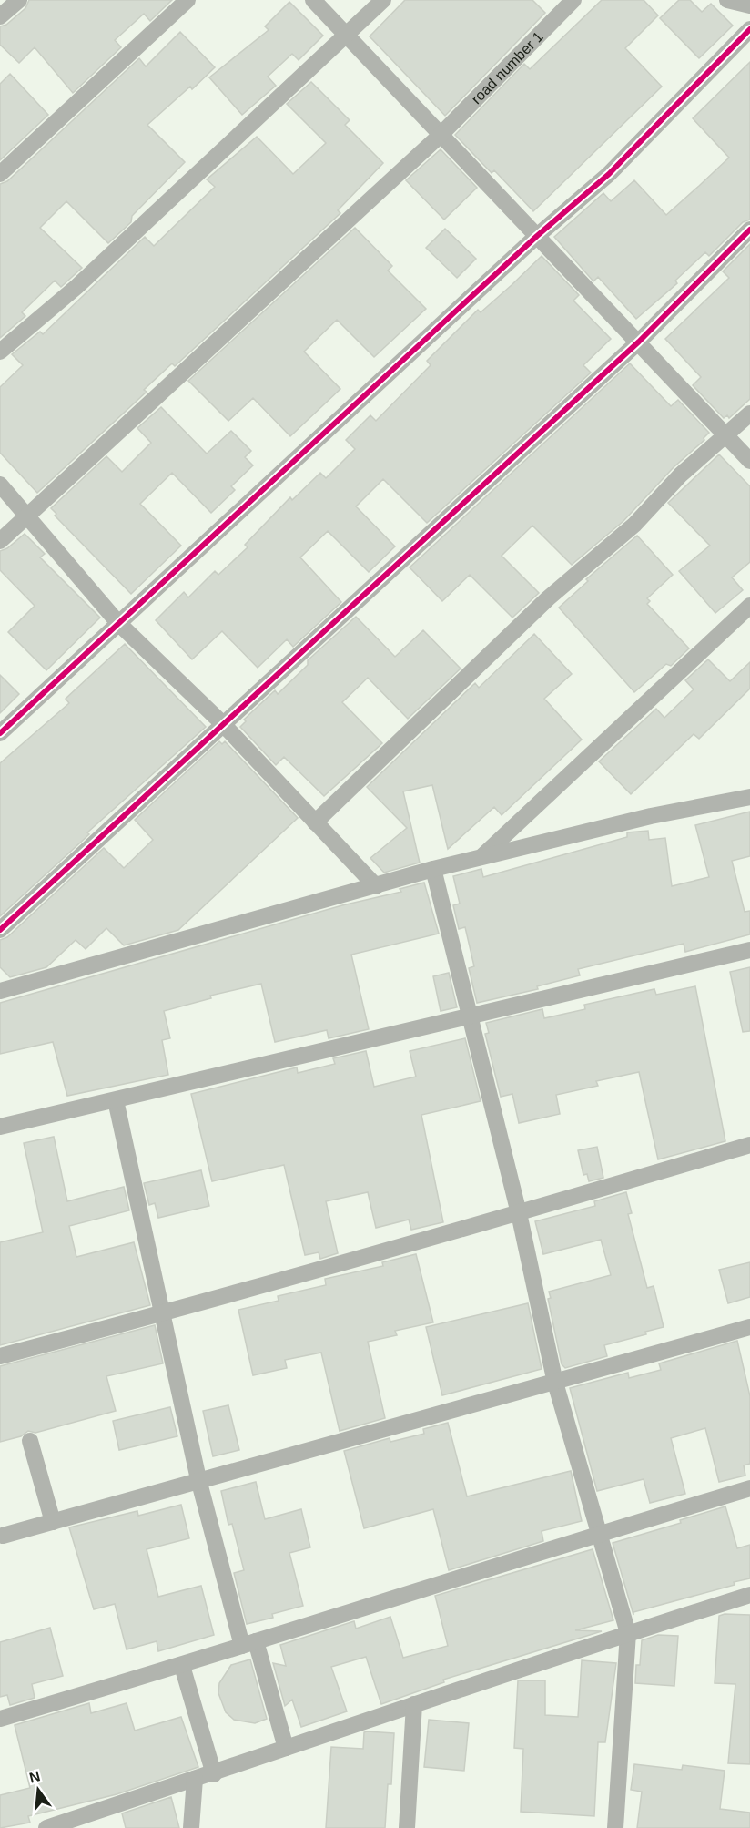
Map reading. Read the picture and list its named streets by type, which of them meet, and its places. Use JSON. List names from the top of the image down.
{
  "streets": {
    "street": ["road number 1"]
  },
  "north": "top"
}
